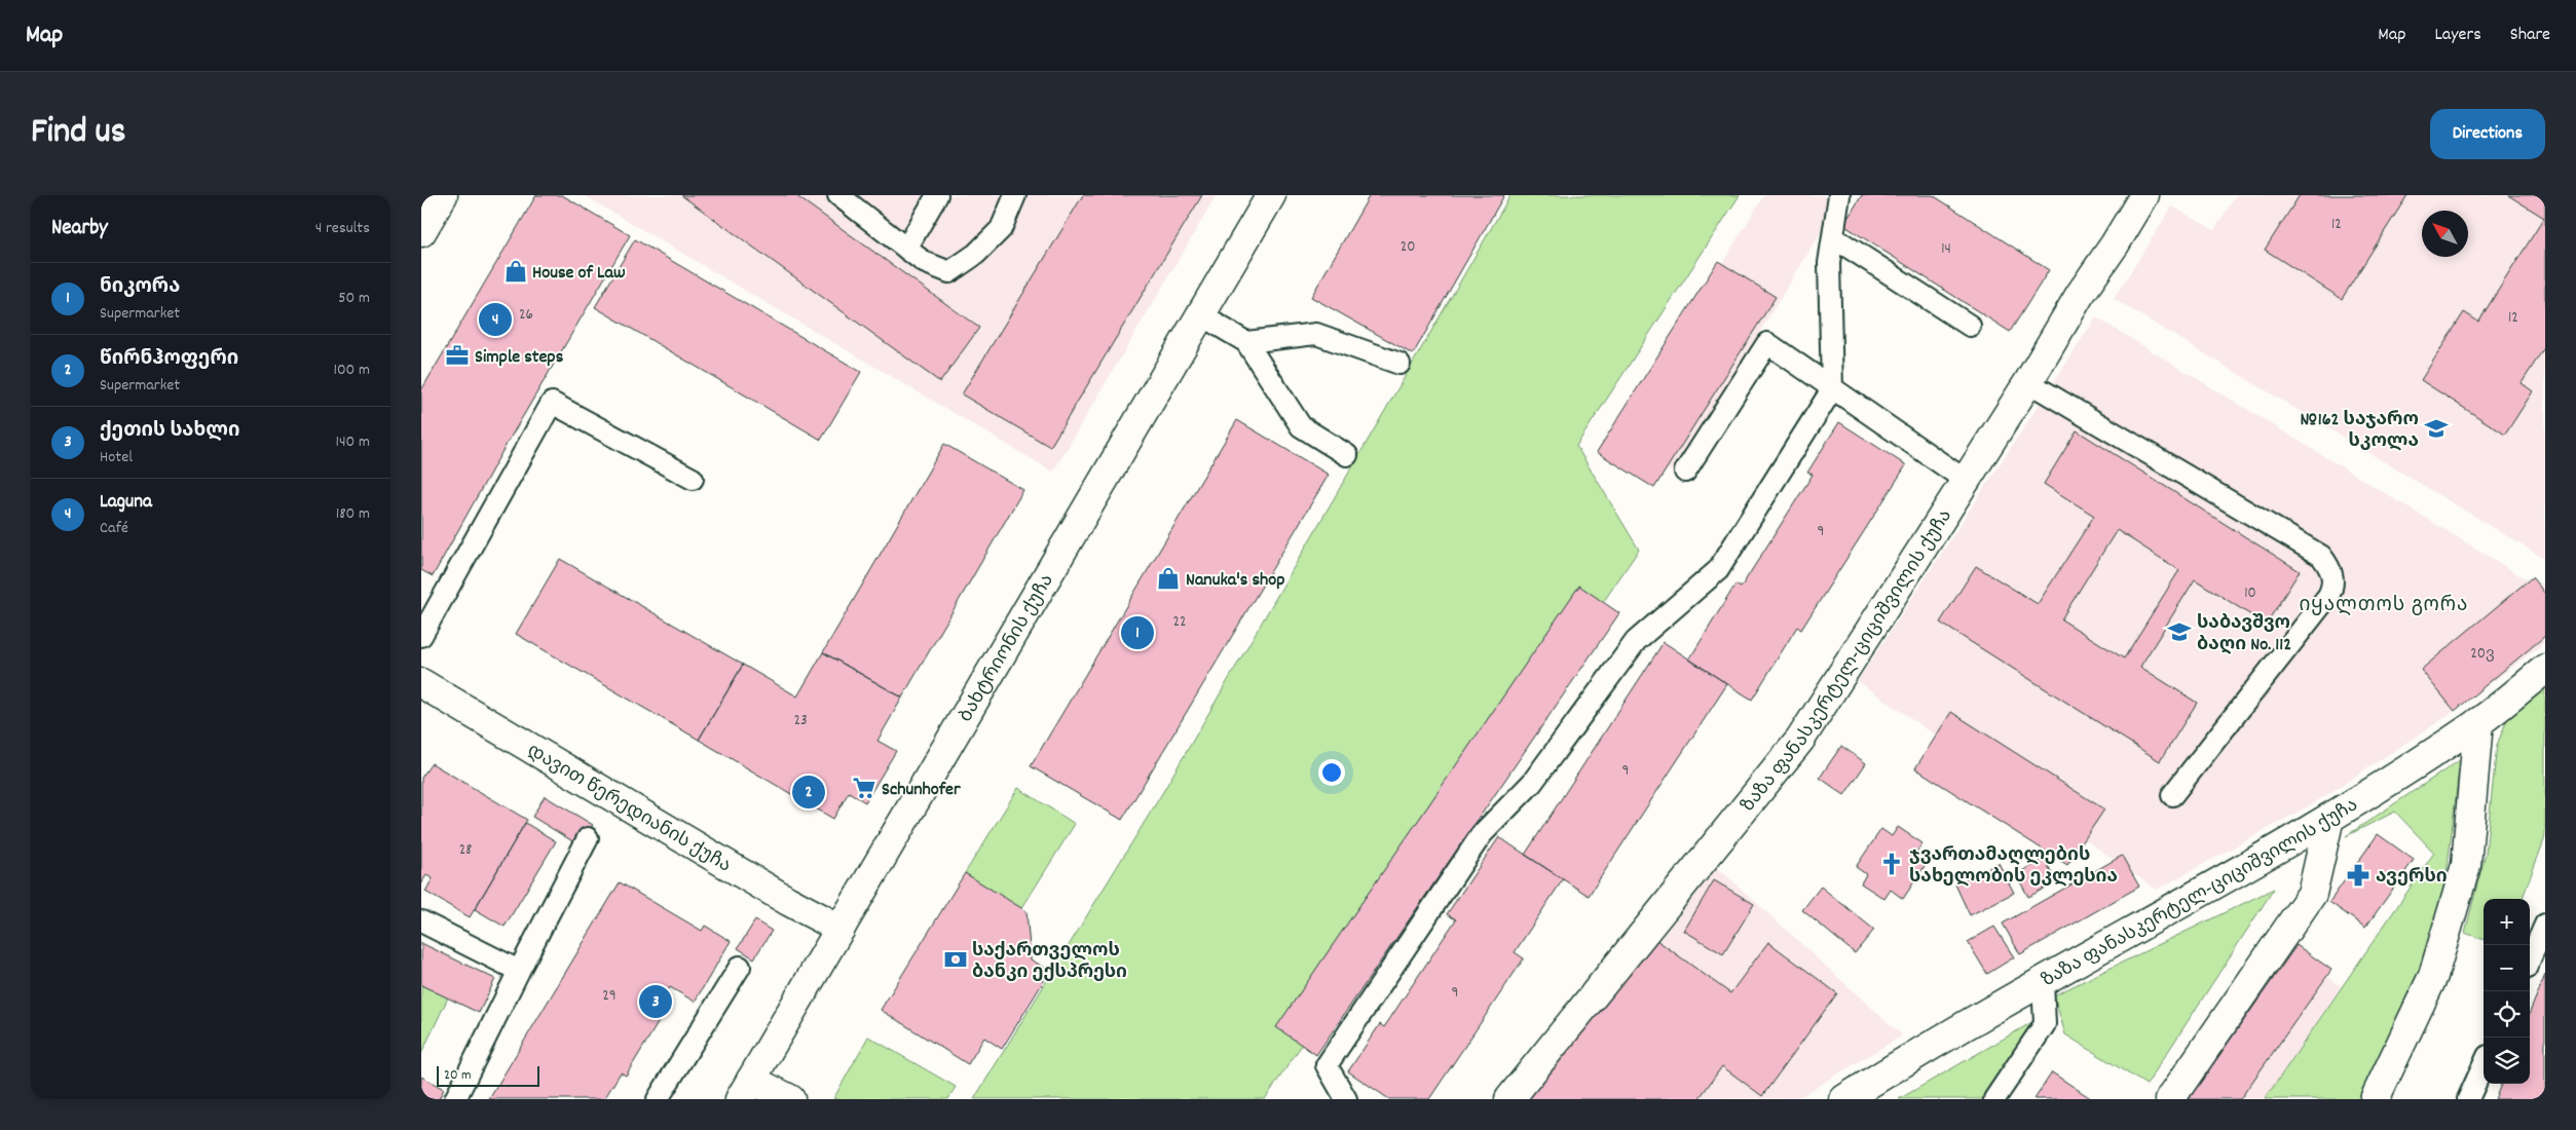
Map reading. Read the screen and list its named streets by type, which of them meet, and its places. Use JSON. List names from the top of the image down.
{
  "streets": {
    "street": ["ბახტრიონის ქუჩა", "ზაზა ფანასკერტელ-ციციშვილის ქუჩა", "დავით წერედიანის ქუჩა"]
  },
  "crossings": [
    ["ბახტრიონის ქუჩა", "დავით წერედიანის ქუჩა"]
  ],
  "districts": ["იყალთოს გორა"],
  "places": {
    "shop": ["House of Law", "Nanuka's shop"],
    "office": ["Simple steps"],
    "school or university": ["№162 საჯარო სკოლა", "საბავშვო ბაღი No. 112"],
    "supermarket": ["Schunhofer"],
    "church": ["ჯვართამაღლების სახელობის ეკლესია"],
    "pharmacy": ["ავერსი"],
    "bank": ["საქართველოს ბანკი ექსპრესი"]
  },
  "house_numbers": [
    "12",
    "20",
    "14",
    "26",
    "12",
    "9",
    "10",
    "22",
    "20ვ",
    "23",
    "9",
    "28",
    "9",
    "29"
  ],
  "scale_bar": "20 m",
  "north": "top left",
  "page": {
    "header": "Map",
    "nav": ["Map", "Layers", "Share"],
    "title": "Find us",
    "buttons": "Directions",
    "heading": ["Nearby", "4 results"],
    "list": [
      {
        "mark": "1",
        "name": "ნიკორა",
        "note": "Supermarket",
        "value": "50 m"
      },
      {
        "mark": "2",
        "name": "წირნჰოფერი",
        "note": "Supermarket",
        "value": "100 m"
      },
      {
        "mark": "3",
        "name": "ქეთის სახლი",
        "note": "Hotel",
        "value": "140 m"
      },
      {
        "mark": "4",
        "name": "Laguna",
        "note": "Café",
        "value": "180 m"
      }
    ],
    "pins": [
      "4",
      "1",
      "2",
      "3"
    ],
    "map_buttons": ["+", "−"],
    "scale": "20 m"
  }
}
